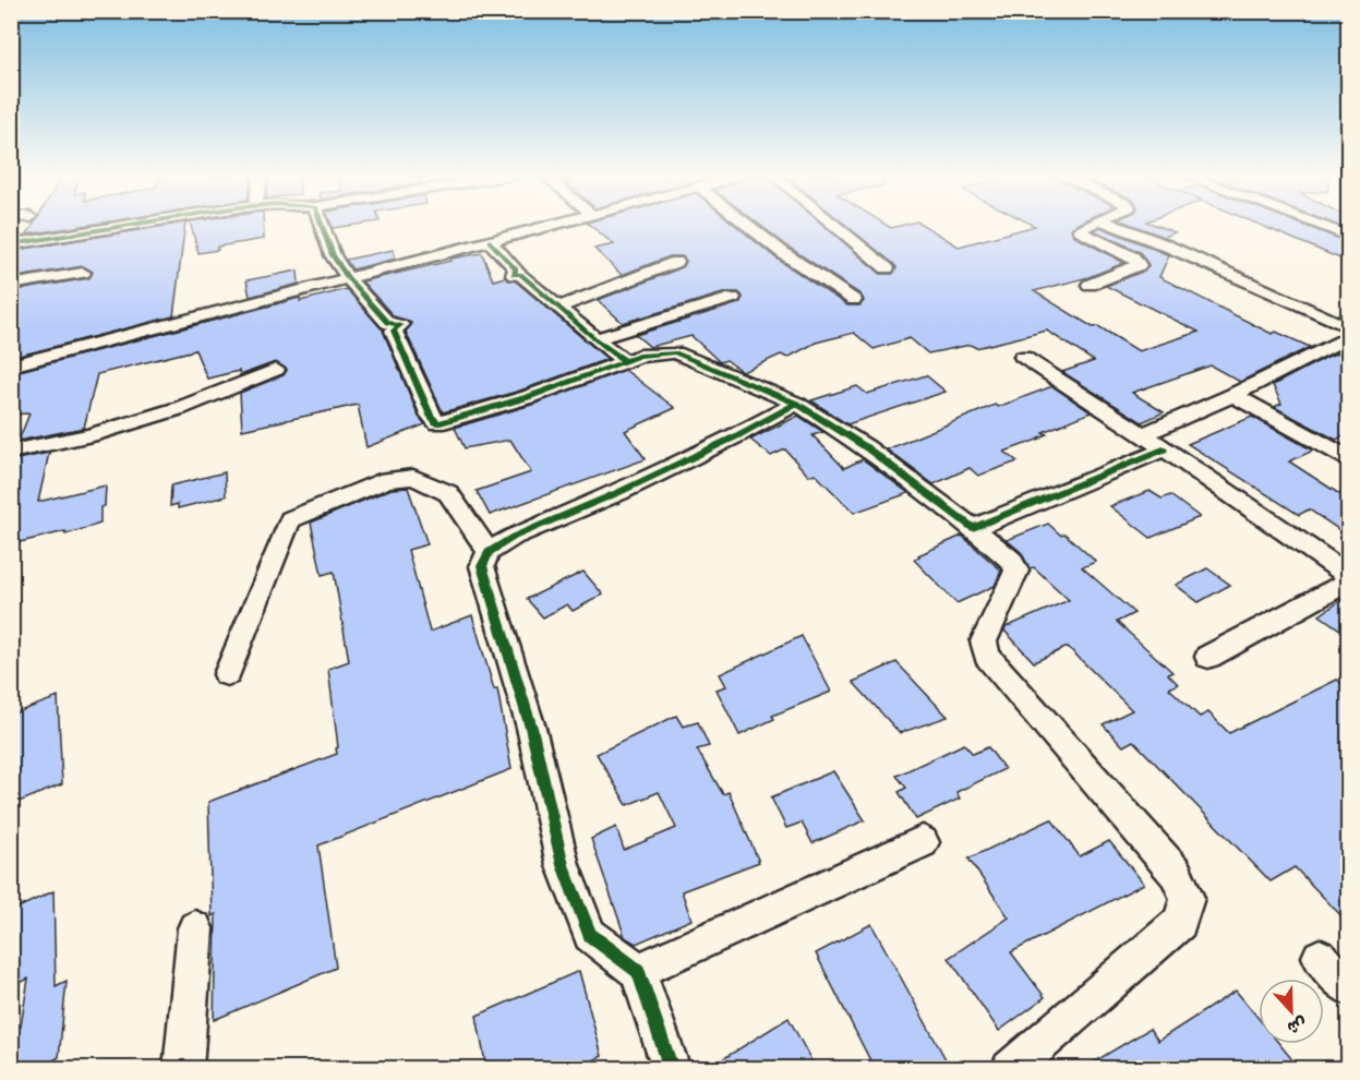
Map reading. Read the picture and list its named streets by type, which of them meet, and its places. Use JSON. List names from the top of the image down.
{
  "north": "bottom"
}
